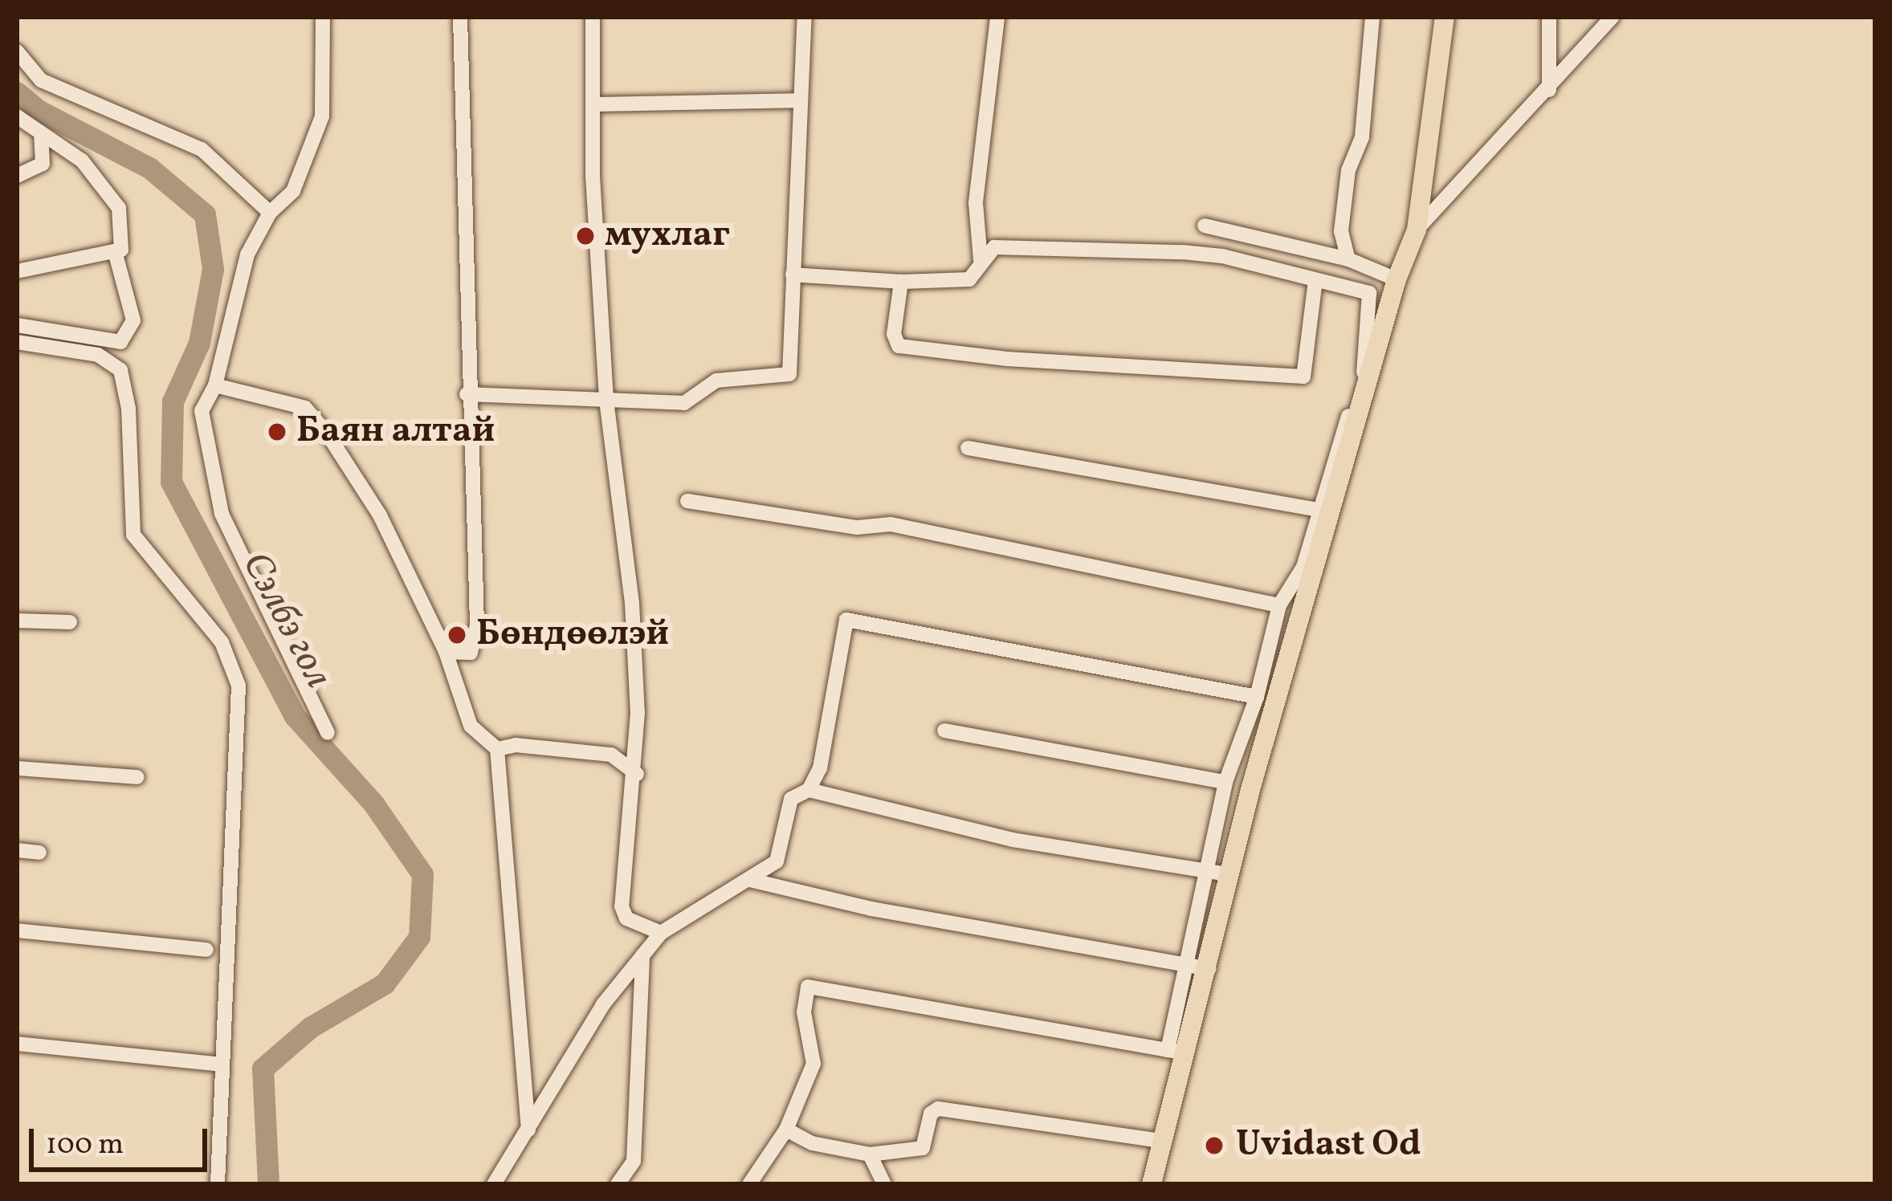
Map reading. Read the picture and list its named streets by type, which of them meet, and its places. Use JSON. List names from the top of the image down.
{
  "water": ["Сэлбэ гол"],
  "places": [
    "мухлаг",
    "Баян алтай",
    "Бөндөөлэй",
    "Uvidast Od"
  ],
  "scale_bar": "100 m"
}
